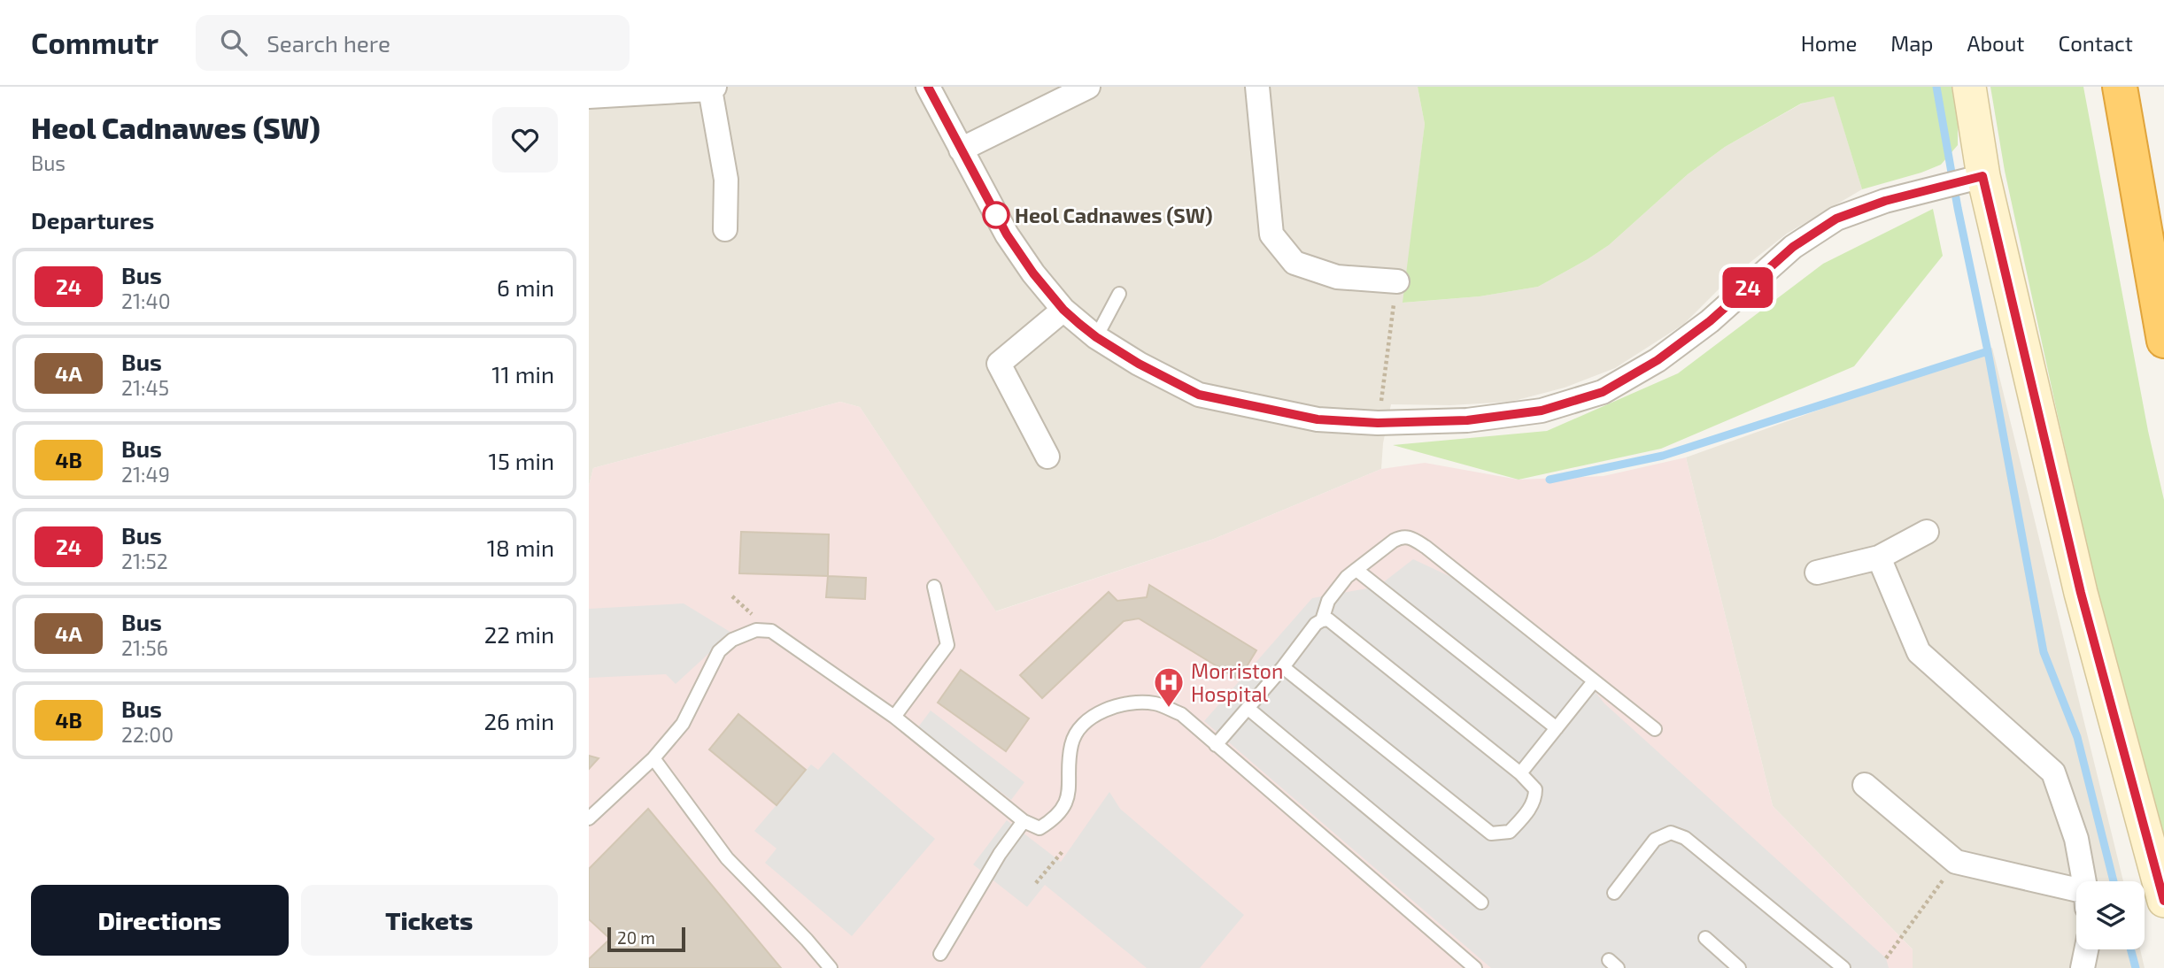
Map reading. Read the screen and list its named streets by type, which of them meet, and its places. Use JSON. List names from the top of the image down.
{
  "places": {
    "other": ["Heol Cadnawes (SW)"],
    "hospital": ["Morriston Hospital"]
  },
  "lines": ["bus line 24"],
  "scale_bar": "20 m",
  "page": {
    "header": "Commutr",
    "search": "Search here",
    "nav": [
      "Home",
      "Map",
      "About",
      "Contact"
    ],
    "heading": [
      ["Heol Cadnawes (SW)", "Bus"],
      "Departures"
    ],
    "on_map": "24",
    "list": [
      {
        "mark": "24",
        "name": "Bus",
        "note": "21:40",
        "value": "6 min"
      },
      {
        "mark": "4A",
        "name": "Bus",
        "note": "21:45",
        "value": "11 min"
      },
      {
        "mark": "4B",
        "name": "Bus",
        "note": "21:49",
        "value": "15 min"
      },
      {
        "mark": "24",
        "name": "Bus",
        "note": "21:52",
        "value": "18 min"
      },
      {
        "mark": "4A",
        "name": "Bus",
        "note": "21:56",
        "value": "22 min"
      },
      {
        "mark": "4B",
        "name": "Bus",
        "note": "22:00",
        "value": "26 min"
      }
    ],
    "buttons": ["Directions", "Tickets"],
    "scale": "20 m"
  }
}
